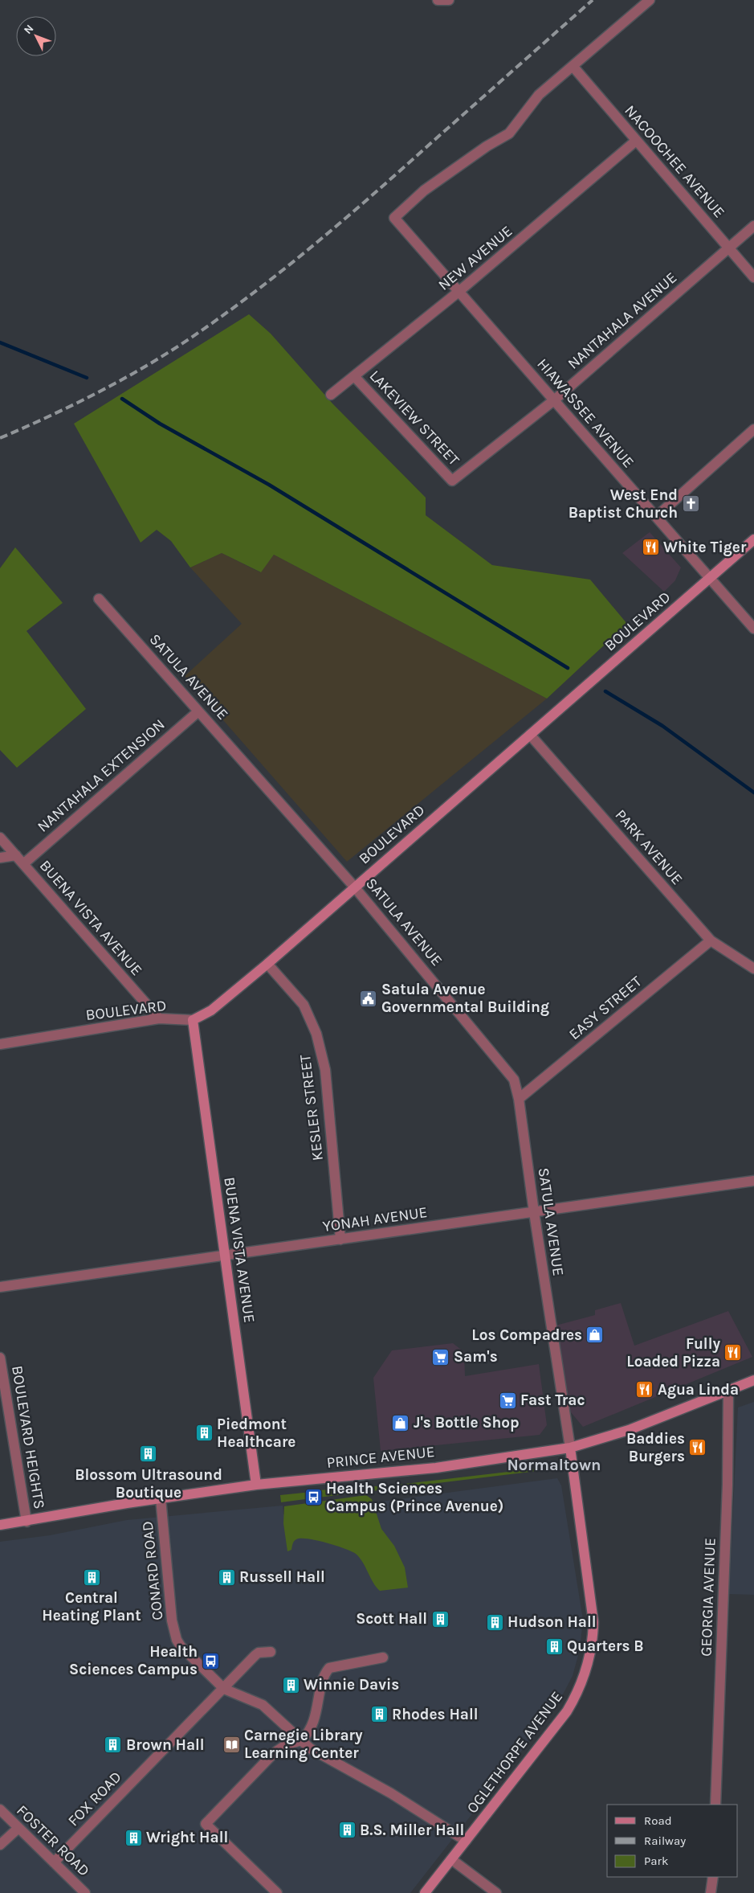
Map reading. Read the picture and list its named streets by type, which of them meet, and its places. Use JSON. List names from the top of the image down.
{
  "streets": {
    "main road": [
      "BOULEVARD",
      "BUENA VISTA AVENUE",
      "PRINCE AVENUE",
      "OGLETHORPE AVENUE"
    ],
    "street": [
      "NACOOCHEE AVENUE",
      "NEW AVENUE",
      "NANTAHALA AVENUE",
      "HIAWASSEE AVENUE",
      "LAKEVIEW STREET",
      "SATULA AVENUE",
      "NANTAHALA EXTENSION",
      "PARK AVENUE",
      "EASY STREET",
      "KESLER STREET",
      "YONAH AVENUE",
      "BOULEVARD HEIGHTS",
      "CONARD ROAD",
      "GEORGIA AVENUE",
      "FOX ROAD",
      "FOSTER ROAD"
    ]
  },
  "crossings": [
    ["NACOOCHEE AVENUE", "NEW AVENUE"],
    ["NACOOCHEE AVENUE", "NANTAHALA AVENUE"],
    ["NACOOCHEE AVENUE", "HIAWASSEE AVENUE"],
    ["NEW AVENUE", "HIAWASSEE AVENUE"],
    ["NEW AVENUE", "LAKEVIEW STREET"],
    ["NANTAHALA AVENUE", "HIAWASSEE AVENUE"],
    ["NANTAHALA AVENUE", "LAKEVIEW STREET"],
    ["HIAWASSEE AVENUE", "BOULEVARD"],
    ["BOULEVARD", "SATULA AVENUE"],
    ["BOULEVARD", "PARK AVENUE"],
    ["BOULEVARD", "BUENA VISTA AVENUE"],
    ["BOULEVARD", "KESLER STREET"],
    ["SATULA AVENUE", "NANTAHALA EXTENSION"],
    ["SATULA AVENUE", "EASY STREET"],
    ["SATULA AVENUE", "YONAH AVENUE"],
    ["SATULA AVENUE", "PRINCE AVENUE"],
    ["SATULA AVENUE", "OGLETHORPE AVENUE"],
    ["NANTAHALA EXTENSION", "BUENA VISTA AVENUE"],
    ["PARK AVENUE", "EASY STREET"],
    ["BUENA VISTA AVENUE", "YONAH AVENUE"],
    ["BUENA VISTA AVENUE", "PRINCE AVENUE"],
    ["KESLER STREET", "YONAH AVENUE"],
    ["BOULEVARD HEIGHTS", "PRINCE AVENUE"],
    ["PRINCE AVENUE", "CONARD ROAD"],
    ["PRINCE AVENUE", "GEORGIA AVENUE"],
    ["PRINCE AVENUE", "OGLETHORPE AVENUE"],
    ["CONARD ROAD", "FOX ROAD"],
    ["FOX ROAD", "FOSTER ROAD"]
  ],
  "districts": ["Normaltown"],
  "places": {
    "church": ["West End Baptist Church"],
    "restaurant": [
      "White Tiger",
      "Fully Loaded Pizza",
      "Agua Linda",
      "Baddies Burgers"
    ],
    "public building": ["Satula Avenue Governmental Building"],
    "shop": ["Los Compadres", "J's Bottle Shop"],
    "supermarket": ["Sam's", "Fast Trac"],
    "building": [
      "Piedmont Healthcare",
      "Blossom Ultrasound Boutique",
      "Central Heating Plant",
      "Russell Hall",
      "Scott Hall",
      "Hudson Hall",
      "Quarters B",
      "Winnie Davis",
      "Rhodes Hall",
      "Brown Hall",
      "B.S. Miller Hall",
      "Wright Hall"
    ],
    "bus stop": ["Health Sciences Campus (Prince Avenue)", "Health Sciences Campus"],
    "library": ["Carnegie Library Learning Center"]
  },
  "legend": ["Road", "Railway", "Park"],
  "north": "top left"
}
